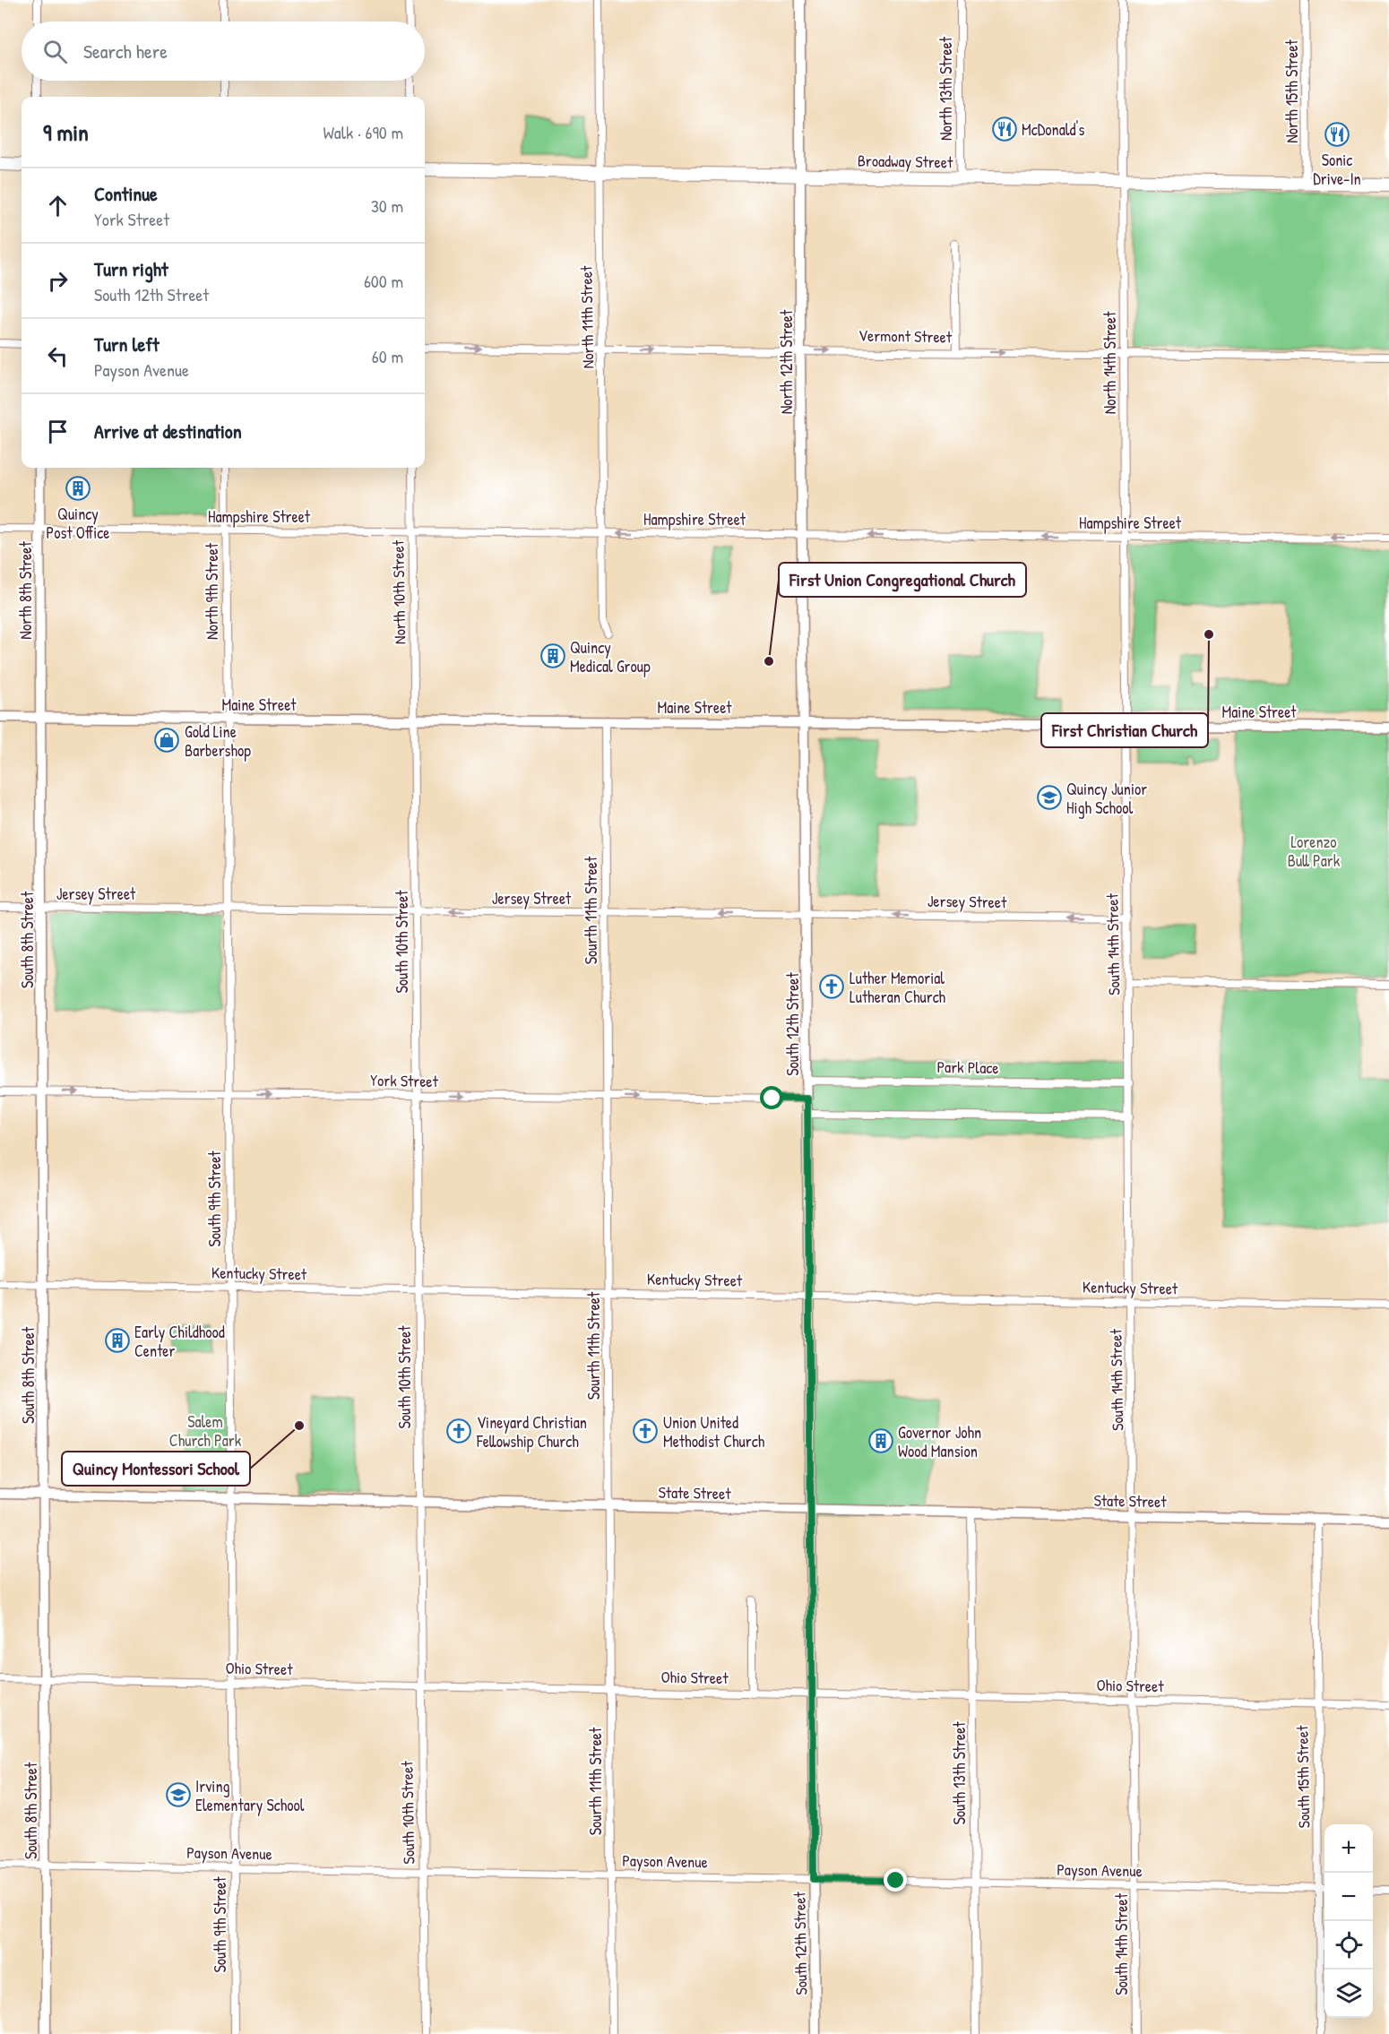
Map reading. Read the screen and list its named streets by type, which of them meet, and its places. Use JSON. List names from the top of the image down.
{
  "streets": {
    "main road": ["Broadway Street"],
    "street": [
      "North 13th Street",
      "North 15th Street",
      "North 11th Street",
      "Vermont Street",
      "North 12th Street",
      "North 14th Street",
      "Hampshire Street",
      "North 8th Street",
      "North 9th Street",
      "North 10th Street",
      "Maine Street",
      "Jersey Street",
      "Sourth 11th Street",
      "South 8th Street",
      "South 10th Street",
      "South 14th Street",
      "South 12th Street",
      "Park Place",
      "York Street",
      "South 9th Street",
      "Kentucky Street",
      "State Street",
      "Ohio Street",
      "South 13th Street",
      "South 15th Street",
      "Payson Avenue"
    ]
  },
  "crossings": [
    ["North 13th Street", "Broadway Street"],
    ["North 15th Street", "Broadway Street"],
    ["Broadway Street", "North 11th Street"],
    ["Broadway Street", "North 12th Street"],
    ["Broadway Street", "North 14th Street"],
    ["North 11th Street", "Vermont Street"],
    ["North 11th Street", "Hampshire Street"],
    ["Vermont Street", "North 12th Street"],
    ["Vermont Street", "North 14th Street"],
    ["North 12th Street", "Hampshire Street"],
    ["North 12th Street", "Maine Street"],
    ["North 12th Street", "South 12th Street"],
    ["North 14th Street", "Hampshire Street"],
    ["North 14th Street", "Maine Street"],
    ["North 14th Street", "South 14th Street"],
    ["Hampshire Street", "North 8th Street"],
    ["Hampshire Street", "North 9th Street"],
    ["Hampshire Street", "North 10th Street"],
    ["North 8th Street", "Maine Street"],
    ["North 8th Street", "South 8th Street"],
    ["North 9th Street", "Maine Street"],
    ["North 9th Street", "South 9th Street"],
    ["North 10th Street", "Maine Street"],
    ["North 10th Street", "South 10th Street"],
    ["Maine Street", "Sourth 11th Street"],
    ["Maine Street", "South 8th Street"],
    ["Maine Street", "South 10th Street"],
    ["Maine Street", "South 14th Street"],
    ["Maine Street", "South 12th Street"],
    ["Maine Street", "South 9th Street"],
    ["Jersey Street", "Sourth 11th Street"],
    ["Jersey Street", "South 8th Street"],
    ["Jersey Street", "South 10th Street"],
    ["Jersey Street", "South 14th Street"],
    ["Jersey Street", "South 12th Street"],
    ["Jersey Street", "South 9th Street"],
    ["Sourth 11th Street", "York Street"],
    ["Sourth 11th Street", "Kentucky Street"],
    ["Sourth 11th Street", "State Street"],
    ["Sourth 11th Street", "Ohio Street"],
    ["Sourth 11th Street", "Payson Avenue"],
    ["South 8th Street", "York Street"],
    ["South 8th Street", "Kentucky Street"],
    ["South 8th Street", "State Street"],
    ["South 8th Street", "Ohio Street"],
    ["South 8th Street", "Payson Avenue"],
    ["South 10th Street", "York Street"],
    ["South 10th Street", "Kentucky Street"],
    ["South 10th Street", "State Street"],
    ["South 10th Street", "Ohio Street"],
    ["South 10th Street", "Payson Avenue"],
    ["South 14th Street", "Park Place"],
    ["South 14th Street", "Kentucky Street"],
    ["South 14th Street", "State Street"],
    ["South 14th Street", "Ohio Street"],
    ["South 14th Street", "Payson Avenue"],
    ["South 12th Street", "Park Place"],
    ["South 12th Street", "York Street"],
    ["South 12th Street", "Kentucky Street"],
    ["South 12th Street", "State Street"],
    ["South 12th Street", "Ohio Street"],
    ["South 12th Street", "Payson Avenue"],
    ["York Street", "South 9th Street"],
    ["South 9th Street", "Kentucky Street"],
    ["South 9th Street", "State Street"],
    ["South 9th Street", "Ohio Street"],
    ["South 9th Street", "Payson Avenue"],
    ["State Street", "South 13th Street"],
    ["State Street", "South 15th Street"],
    ["Ohio Street", "South 13th Street"],
    ["Ohio Street", "South 15th Street"],
    ["South 13th Street", "Payson Avenue"],
    ["South 15th Street", "Payson Avenue"]
  ],
  "one_way": [
    "Vermont Street",
    "Hampshire Street",
    "Jersey Street",
    "York Street"
  ],
  "parks": ["Lorenzo Bull Park", "Salem Church Park"],
  "places": {
    "restaurant": ["McDonald's", "Sonic Drive-In"],
    "building": [
      "Quincy Post Office",
      "Quincy Medical Group",
      "Early Childhood Center",
      "Governor John Wood Mansion"
    ],
    "other": ["First Christian Church", "First Union Congregational Church", "Quincy Montessori School"],
    "shop": ["Gold Line Barbershop"],
    "school or university": ["Quincy Junior High School", "Irving Elementary School"],
    "church": ["Luther Memorial Lutheran Church", "Vineyard Christian Fellowship Church", "Union United Methodist Church"]
  },
  "page": {
    "search": "Search here",
    "heading": ["9 min", "Walk · 690 m"],
    "list": [
      ["Continue", "York Street", "30 m"],
      ["Turn right", "South 12th Street", "600 m"],
      ["Turn left", "Payson Avenue", "60 m"],
      "Arrive at destination"
    ],
    "map_buttons": ["+", "−"]
  }
}
